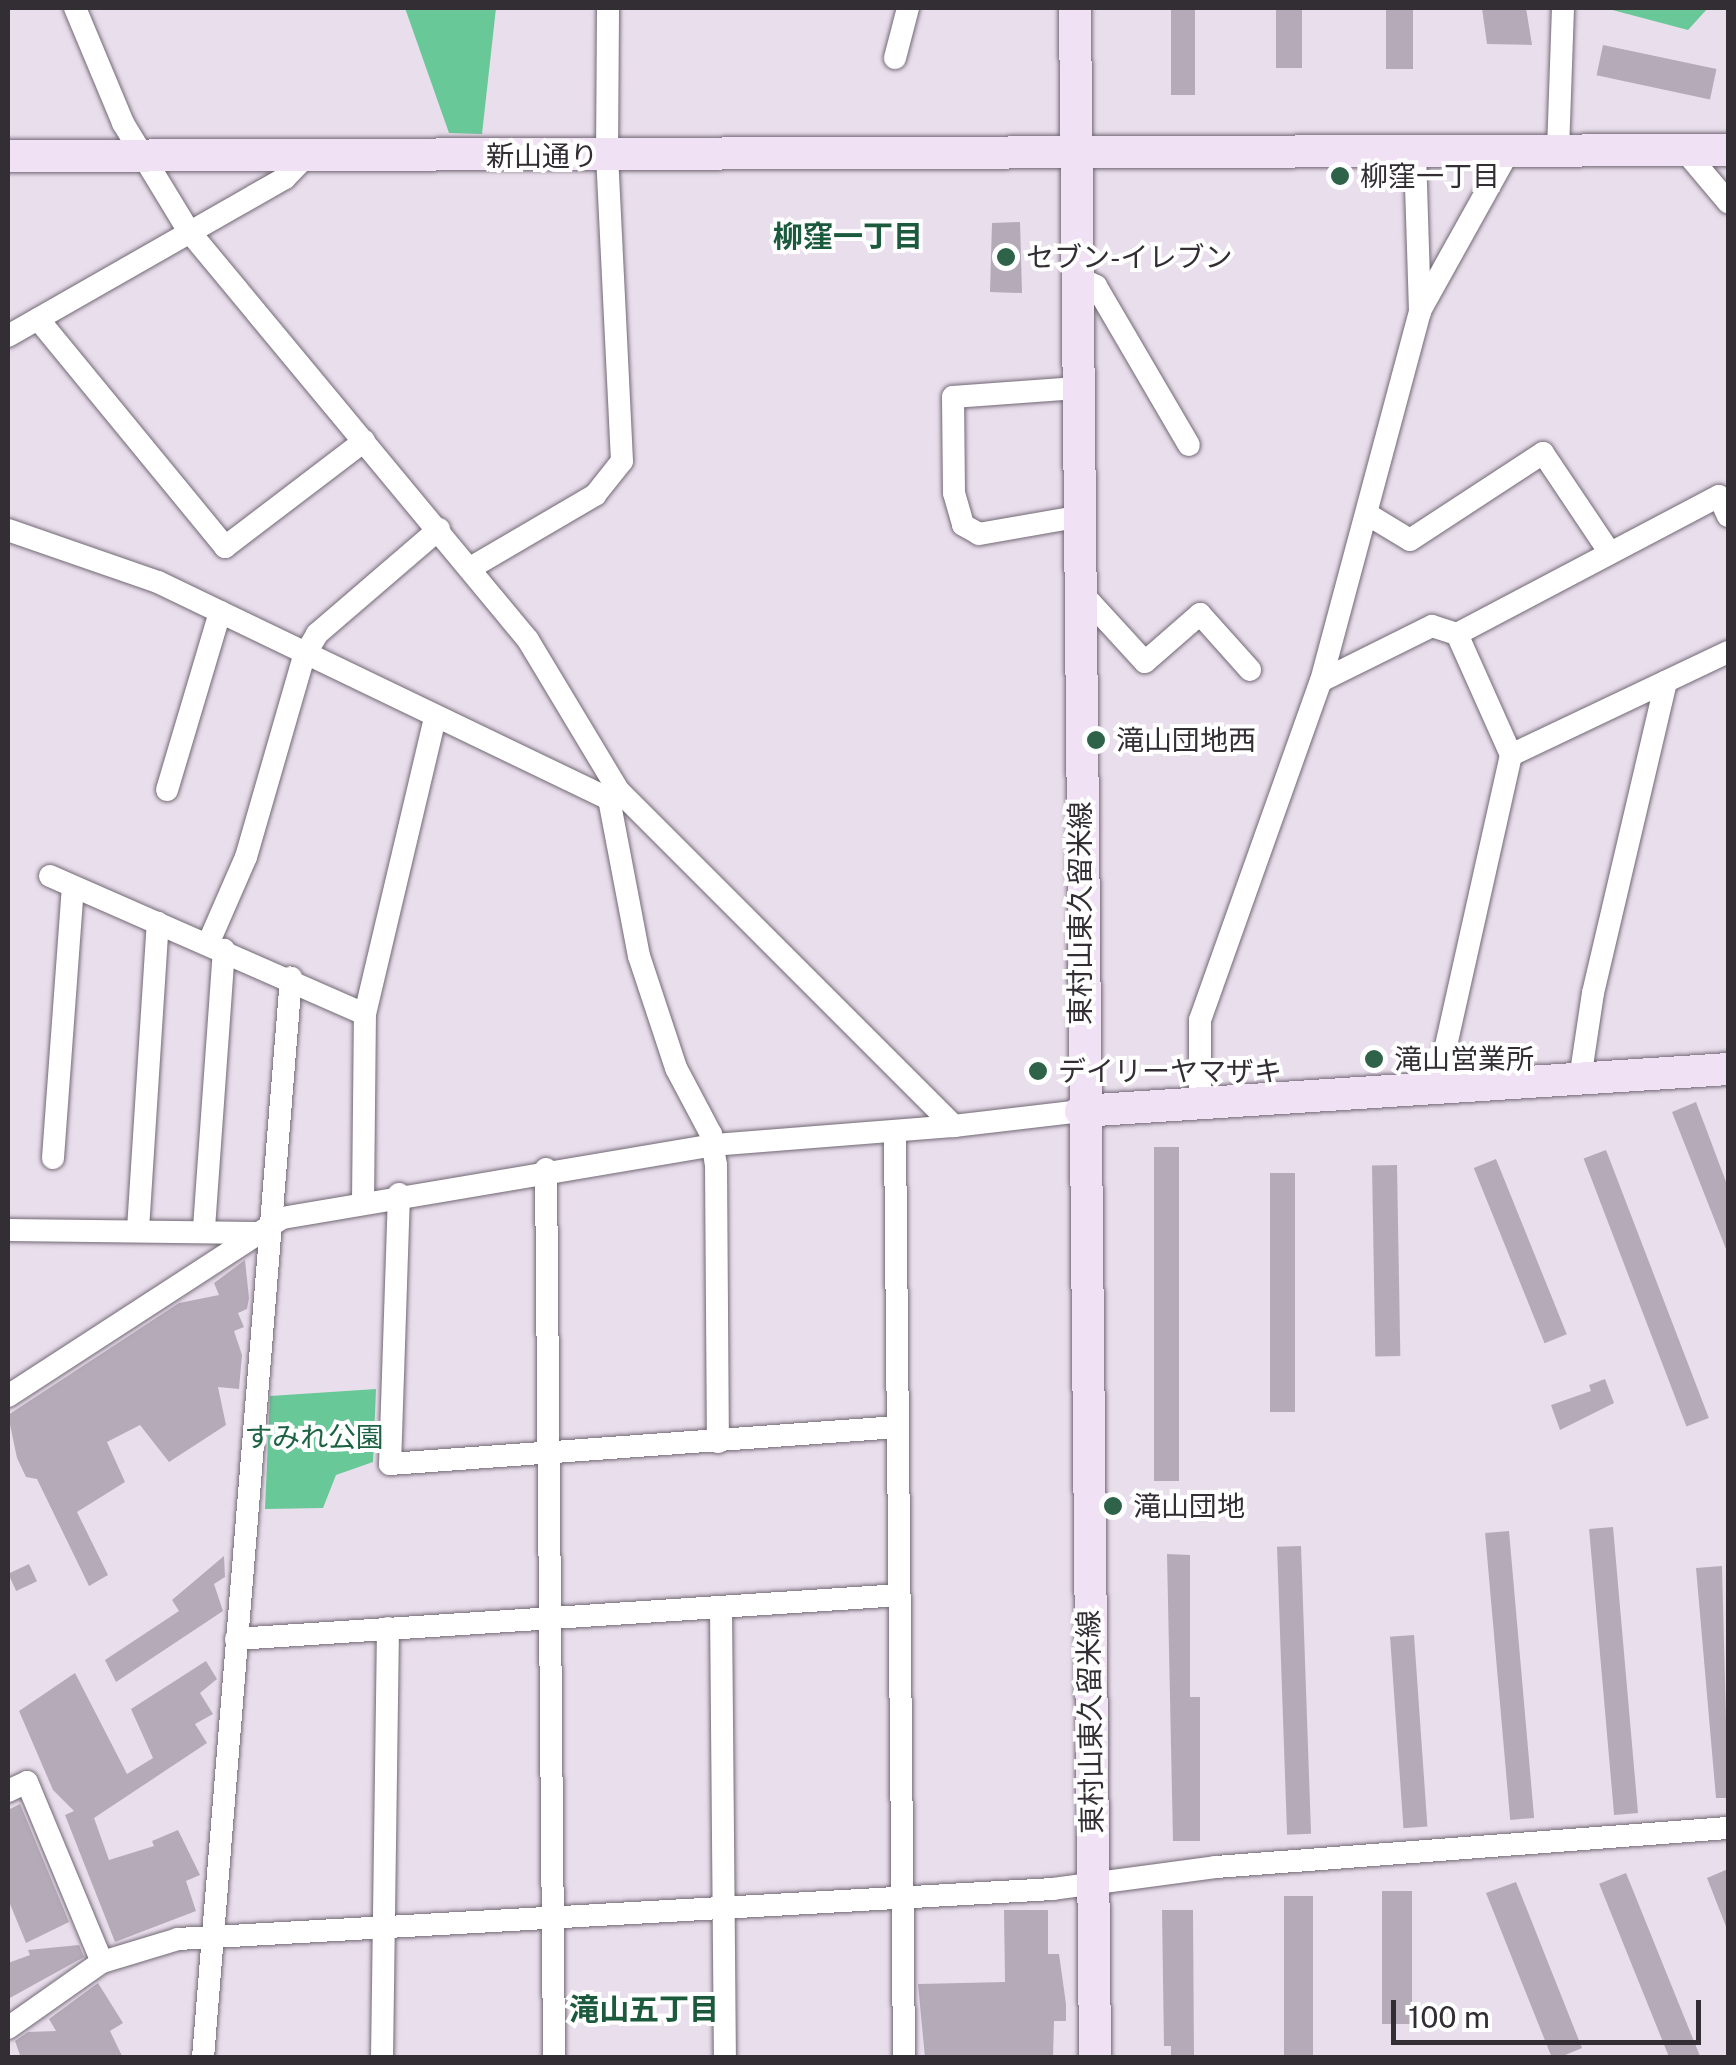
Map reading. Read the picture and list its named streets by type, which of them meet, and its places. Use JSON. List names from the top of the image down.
{
  "streets": {
    "street": ["新山通り", "東村山東久留米線"]
  },
  "crossings": [
    ["新山通り", "東村山東久留米線"]
  ],
  "districts": ["柳窪一丁目", "滝山五丁目"],
  "parks": ["すみれ公園"],
  "places": [
    "柳窪一丁目",
    "セブン-イレブン",
    "滝山団地西",
    "滝山営業所",
    "デイリーヤマザキ",
    "滝山団地"
  ],
  "scale_bar": "100 m"
}
